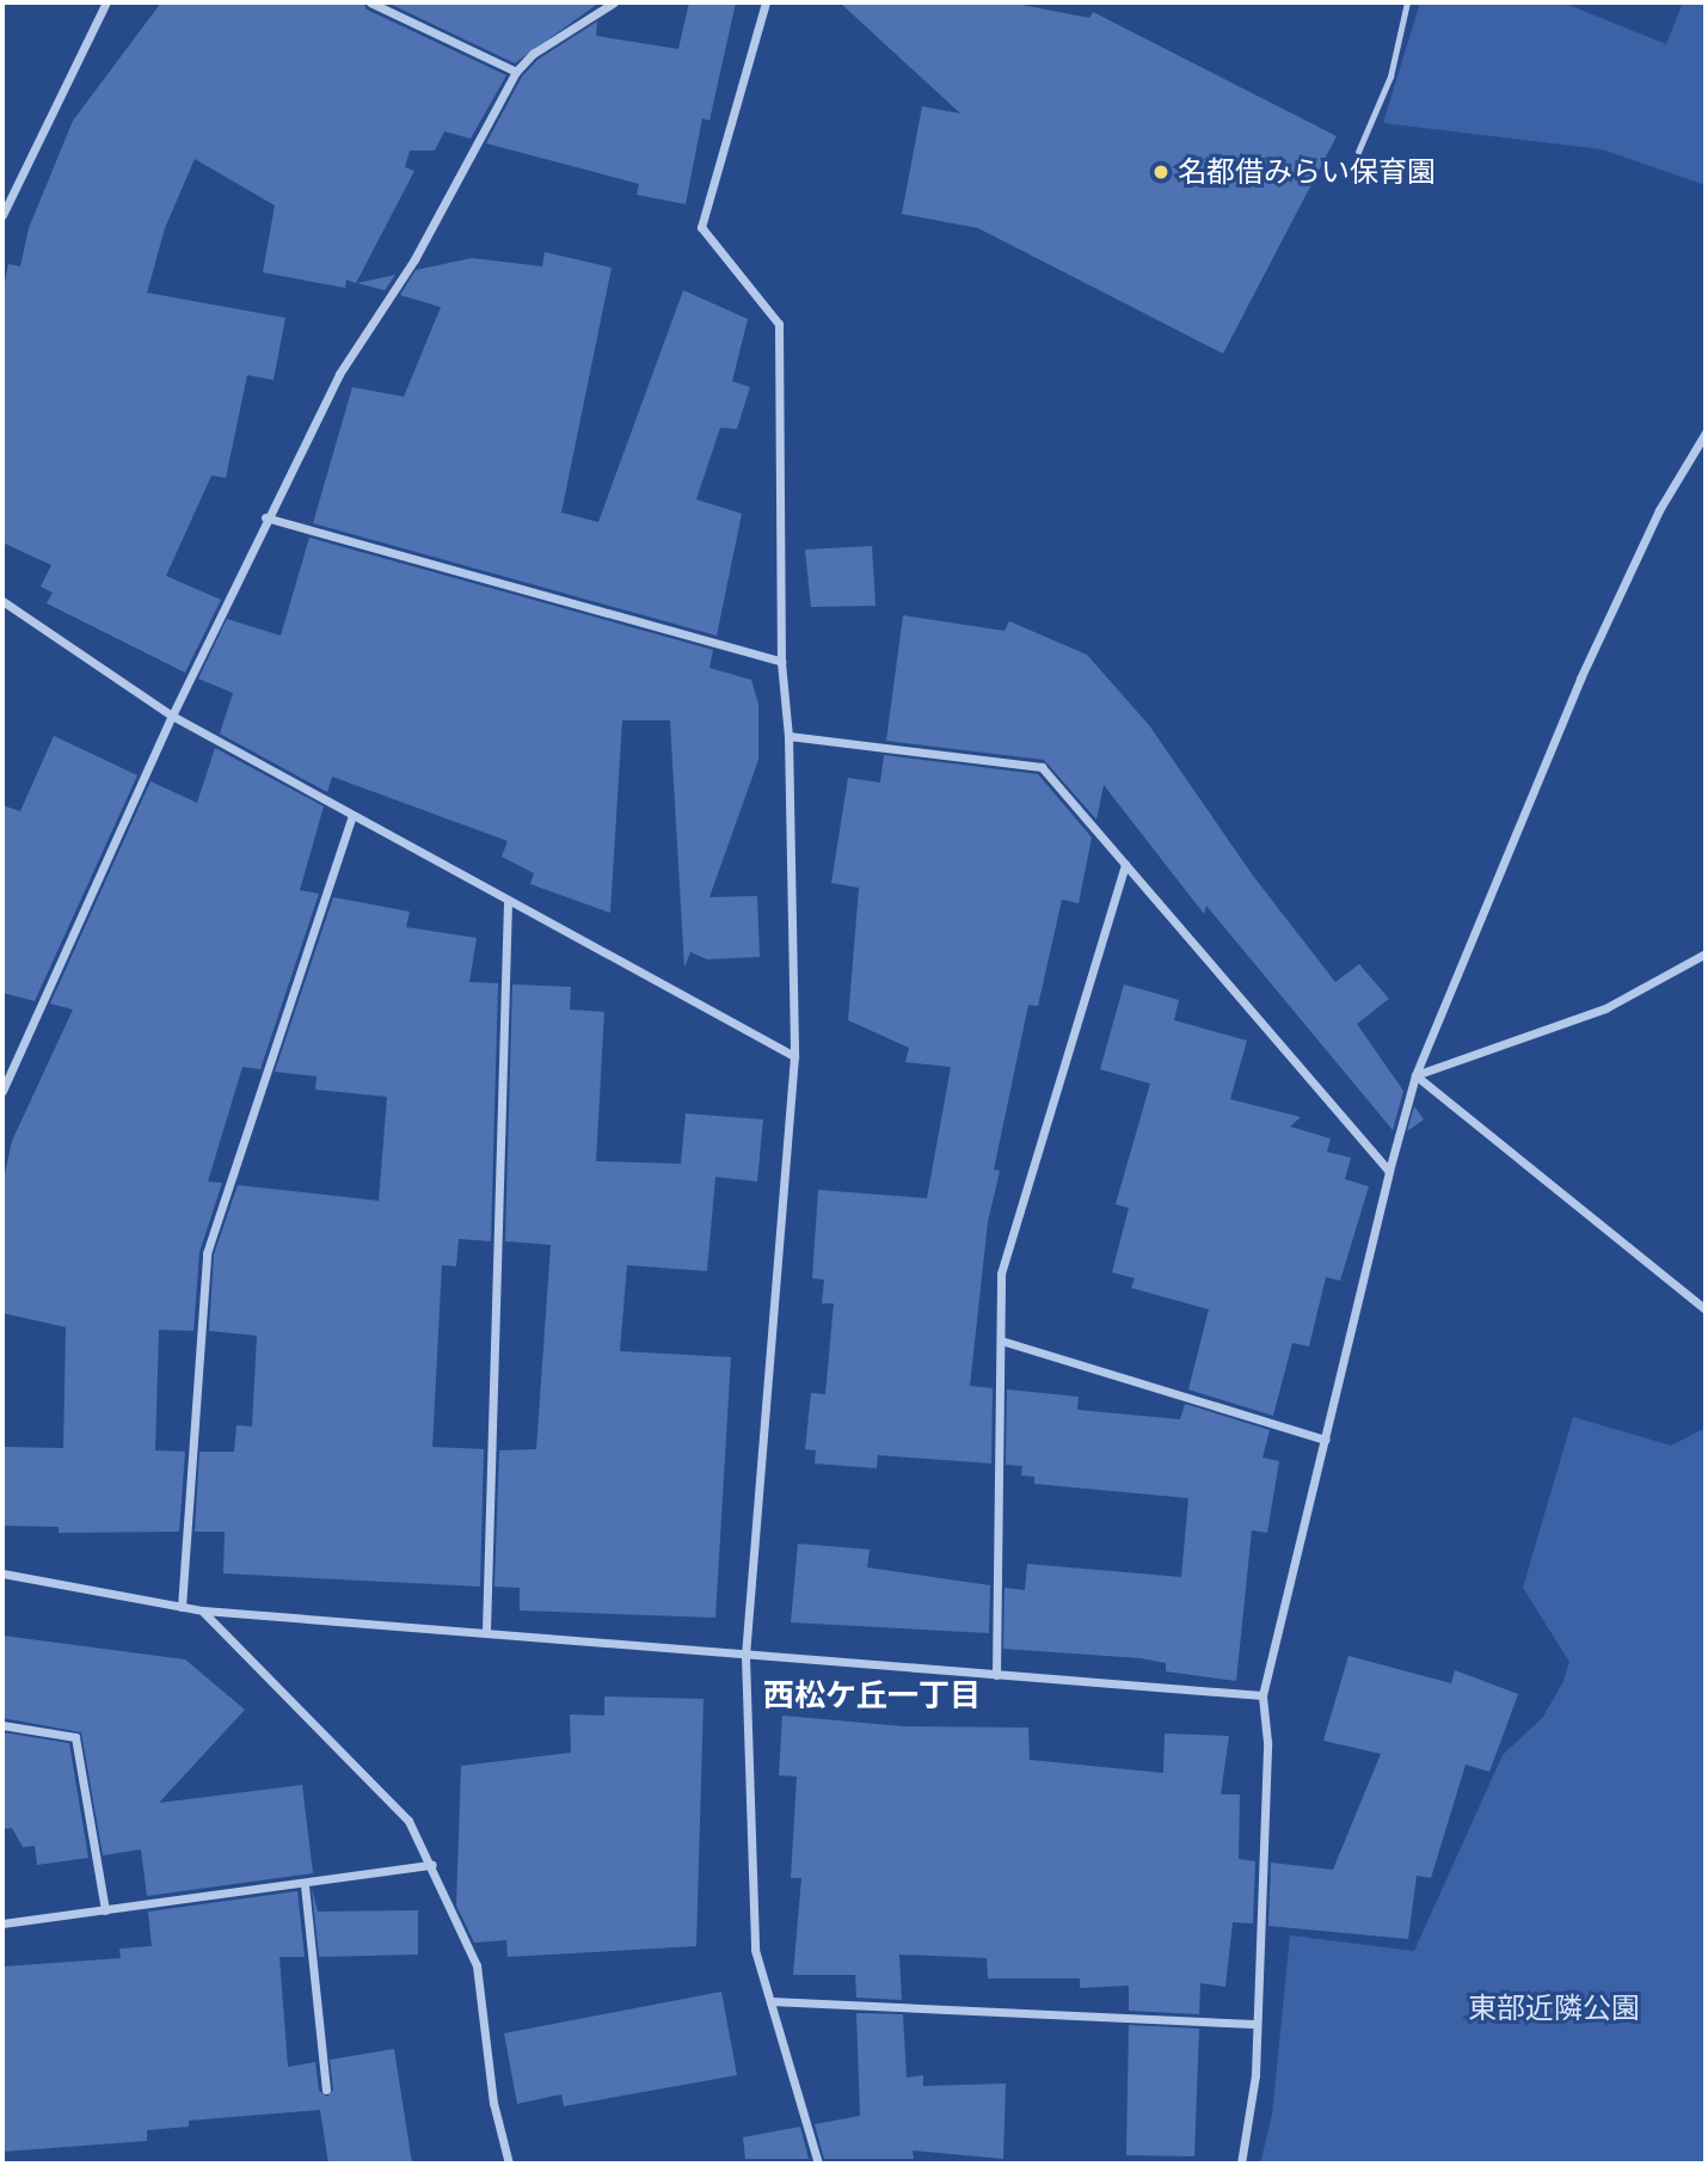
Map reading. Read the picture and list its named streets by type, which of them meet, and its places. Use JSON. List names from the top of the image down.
{
  "districts": ["西松ケ丘一丁目"],
  "parks": ["東部近隣公園"],
  "places": ["名都借みらい保育園"]
}
